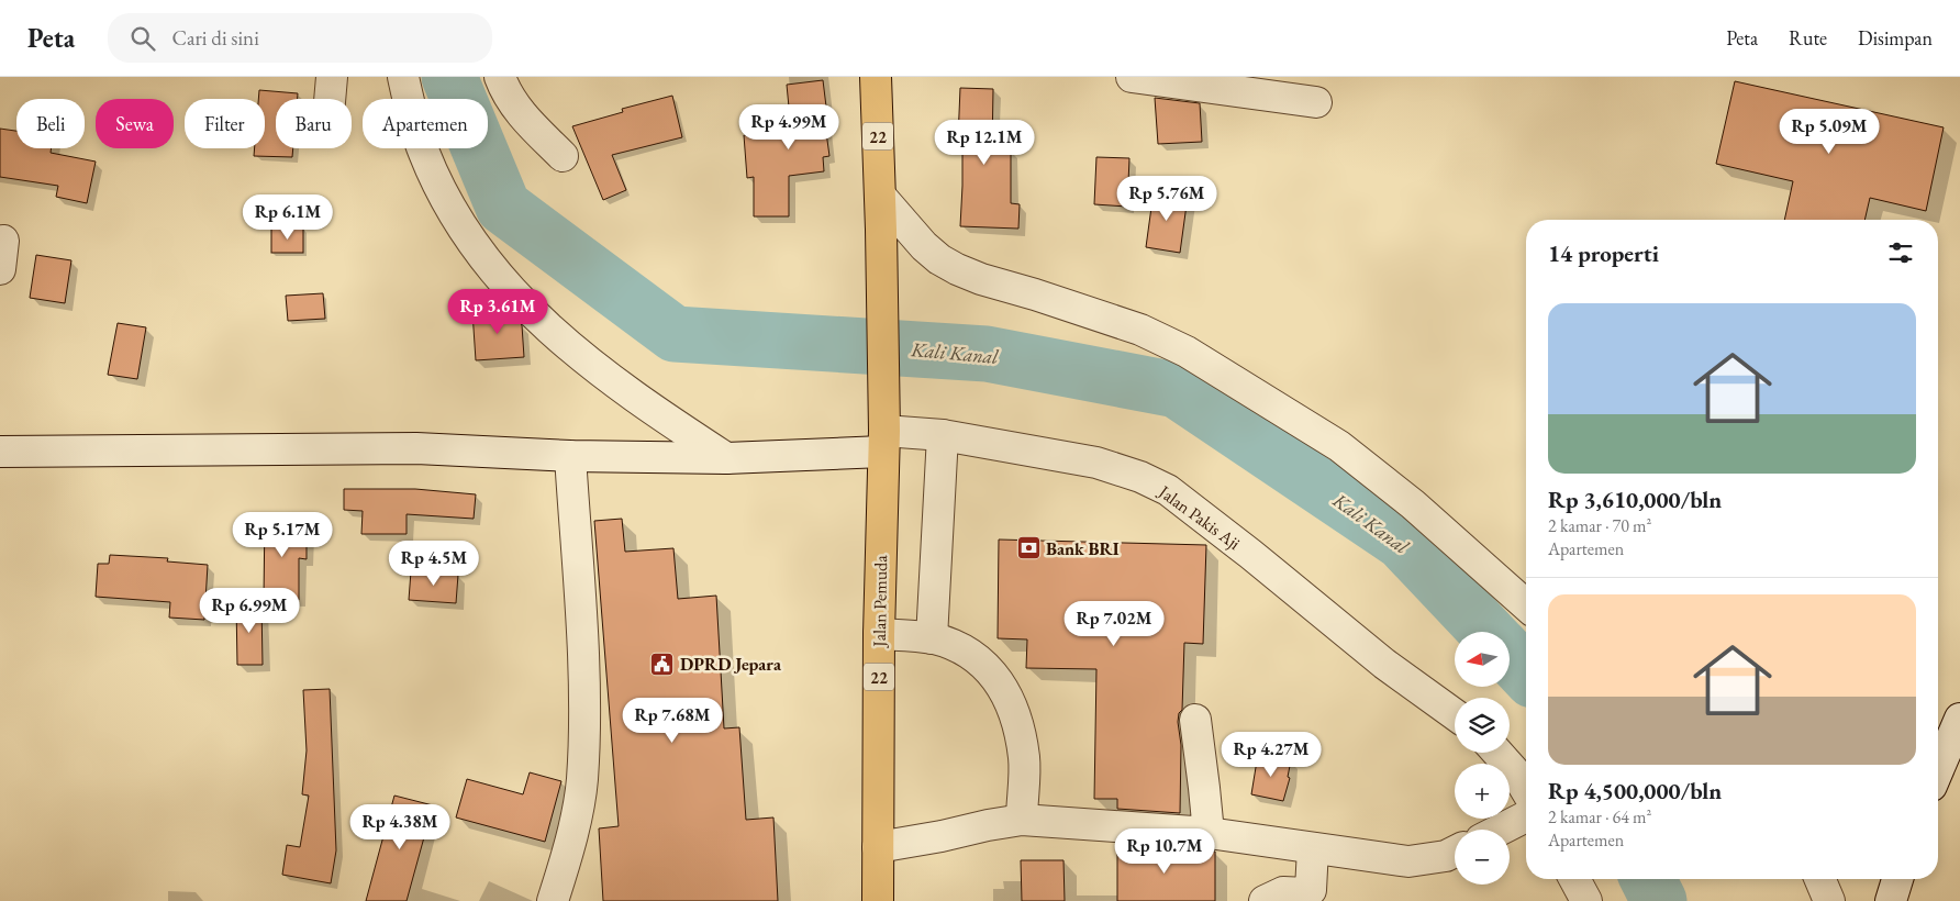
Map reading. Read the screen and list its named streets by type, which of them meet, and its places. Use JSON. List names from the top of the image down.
{
  "streets": {
    "highway": ["22", "Jalan Pemuda"],
    "street": ["Jalan Pakis Aji"]
  },
  "crossings": [
    ["22", "Jalan Pemuda"],
    ["Jalan Pakis Aji", "Jalan Pemuda"]
  ],
  "water": ["Kali Kanal"],
  "places": {
    "bank": ["Bank BRI"],
    "public building": ["DPRD Jepara"]
  },
  "north": "left",
  "page": {
    "header": "Peta",
    "search": "Cari di sini",
    "nav": ["Peta", "Rute", "Disimpan"],
    "chip": [
      "Beli",
      "Sewa",
      "Filter",
      "Baru",
      "Apartemen"
    ],
    "price": [
      "Rp 4.99M",
      "Rp 5.09M",
      "Rp 12.1M",
      "Rp 5.76M",
      "Rp 6.1M",
      "Rp 3.61M",
      "Rp 5.17M",
      "Rp 4.5M",
      "Rp 6.99M",
      "Rp 7.02M",
      "Rp 7.68M",
      "Rp 4.27M",
      "Rp 4.38M",
      "Rp 10.7M"
    ],
    "heading": "14 properti",
    "list": [
      {
        "name": "Rp 3,610,000/bln",
        "note": "2 kamar · 70 m² · Apartemen"
      },
      {
        "name": "Rp 4,500,000/bln",
        "note": "2 kamar · 64 m² · Apartemen"
      }
    ],
    "map_buttons": ["+", "−"]
  }
}
